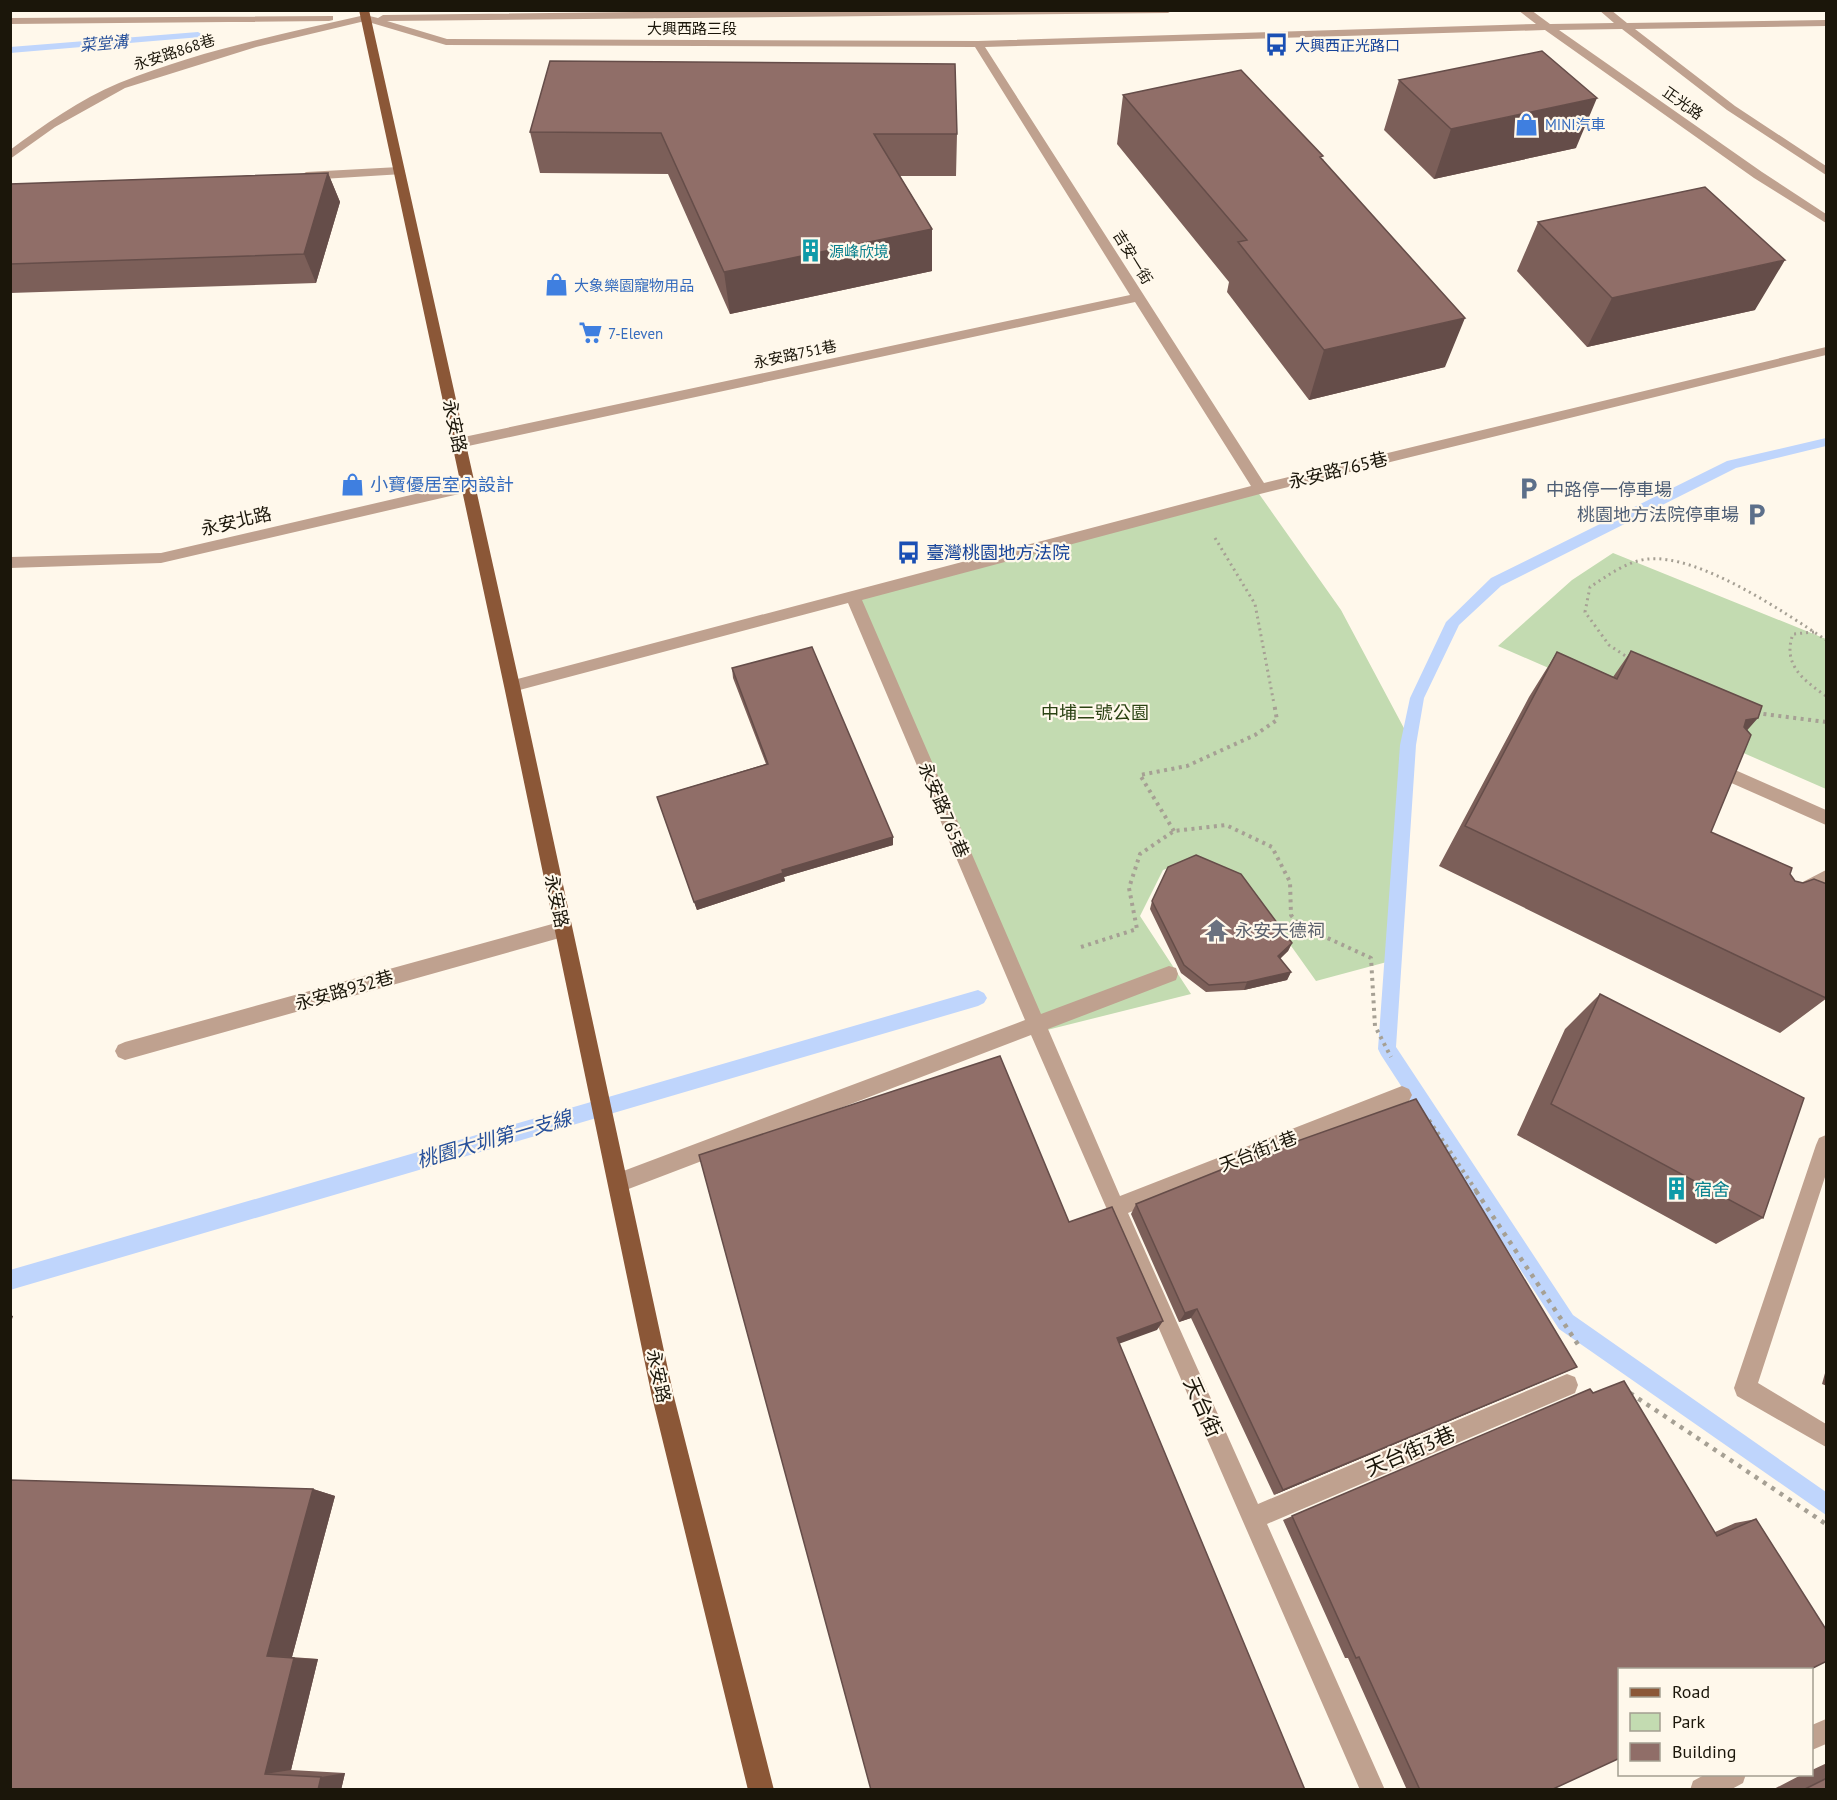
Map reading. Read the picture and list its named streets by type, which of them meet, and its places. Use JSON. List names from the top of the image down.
{
  "streets": {
    "main road": ["永安路"],
    "street": [
      "大興西路三段",
      "永安路868巷",
      "正光路",
      "吉安一街",
      "永安路751巷",
      "永安路765巷",
      "永安北路",
      "永安路932巷",
      "天台街1巷",
      "天台街",
      "天台街3巷"
    ]
  },
  "crossings": [
    ["大興西路三段", "永安路868巷"],
    ["大興西路三段", "正光路"],
    ["大興西路三段", "吉安一街"],
    ["大興西路三段", "永安路"],
    ["永安路868巷", "永安路"],
    ["吉安一街", "永安路751巷"],
    ["吉安一街", "永安路765巷"],
    ["永安路751巷", "永安路"],
    ["永安路", "永安路765巷"],
    ["永安路", "永安北路"],
    ["永安路", "永安路932巷"],
    ["永安路765巷", "天台街"],
    ["天台街1巷", "天台街"],
    ["天台街", "天台街3巷"]
  ],
  "water": ["菜堂溝", "桃園大圳第一支線"],
  "parks": ["中埔二號公園"],
  "places": {
    "bus stop": ["大興西正光路口", "臺灣桃園地方法院"],
    "shop": ["MINI汽車", "大象樂園寵物用品", "小寶優居室內設計"],
    "building": ["源峰欣境", "宿舍"],
    "supermarket": ["7-Eleven"],
    "parking": ["中路停一停車場", "桃園地方法院停車場"],
    "temple": ["永安天德祠"]
  },
  "legend": ["Road", "Park", "Building"]
}
